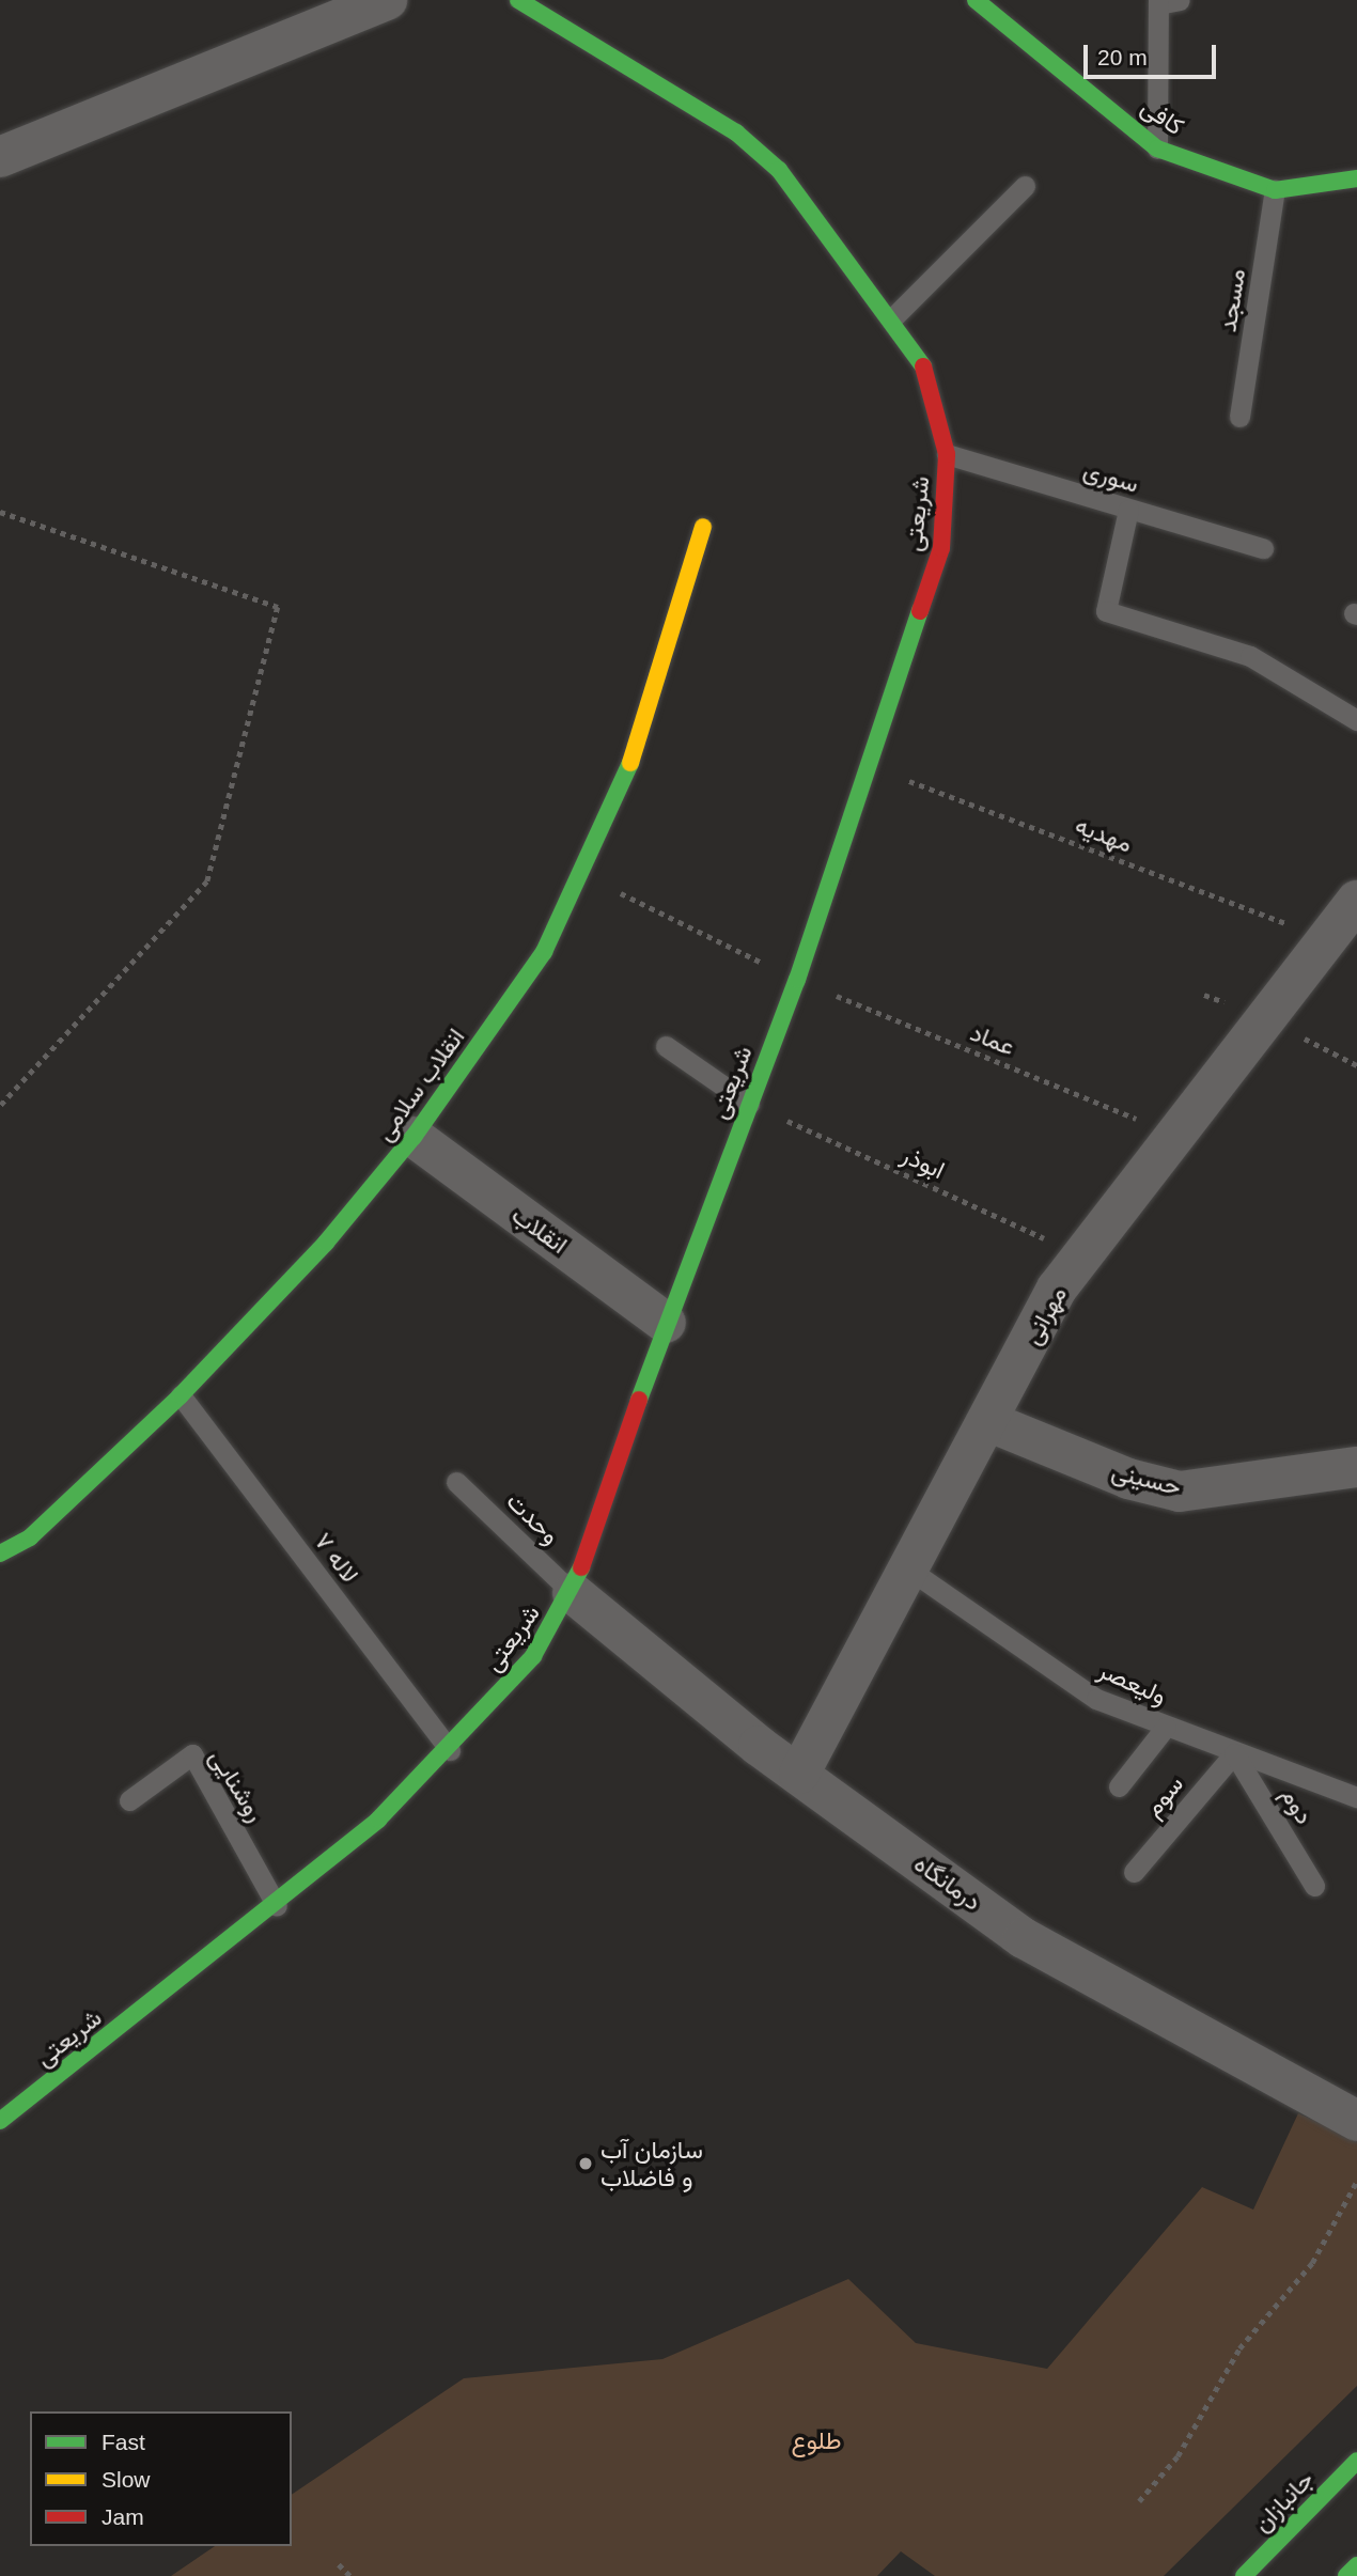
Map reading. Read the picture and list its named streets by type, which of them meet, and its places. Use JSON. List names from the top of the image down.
{
  "streets": {
    "street": [
      "کافی",
      "شریعتی",
      "انقلاب سلامی",
      "انقلاب",
      "مهرانی",
      "حسینی",
      "درمانگاه",
      "جانبازان"
    ],
    "lane": [
      "مسجد",
      "سوری",
      "وحدت",
      "لاله ۷",
      "ولیعصر",
      "روشنایی",
      "سوم",
      "دوم"
    ],
    "path": ["مهدیه", "عماد", "ابوذر"]
  },
  "crossings": [
    ["کافی", "مسجد"],
    ["سوری", "شریعتی"],
    ["شریعتی", "مهدیه"],
    ["شریعتی", "عماد"],
    ["شریعتی", "ابوذر"],
    ["شریعتی", "انقلاب"],
    ["شریعتی", "وحدت"],
    ["شریعتی", "لاله ۷"],
    ["شریعتی", "روشنایی"],
    ["شریعتی", "درمانگاه"],
    ["مهدیه", "مهرانی"],
    ["عماد", "انقلاب سلامی"],
    ["عماد", "مهرانی"],
    ["انقلاب سلامی", "انقلاب"],
    ["انقلاب سلامی", "لاله ۷"],
    ["ابوذر", "مهرانی"],
    ["مهرانی", "حسینی"],
    ["مهرانی", "ولیعصر"],
    ["مهرانی", "درمانگاه"],
    ["وحدت", "درمانگاه"],
    ["ولیعصر", "سوم"],
    ["ولیعصر", "دوم"],
    ["سوم", "دوم"]
  ],
  "parks": ["طلوع"],
  "places": ["سازمان آب و فاضلاب"],
  "legend": ["Fast", "Slow", "Jam"],
  "scale_bar": "20 m"
}
